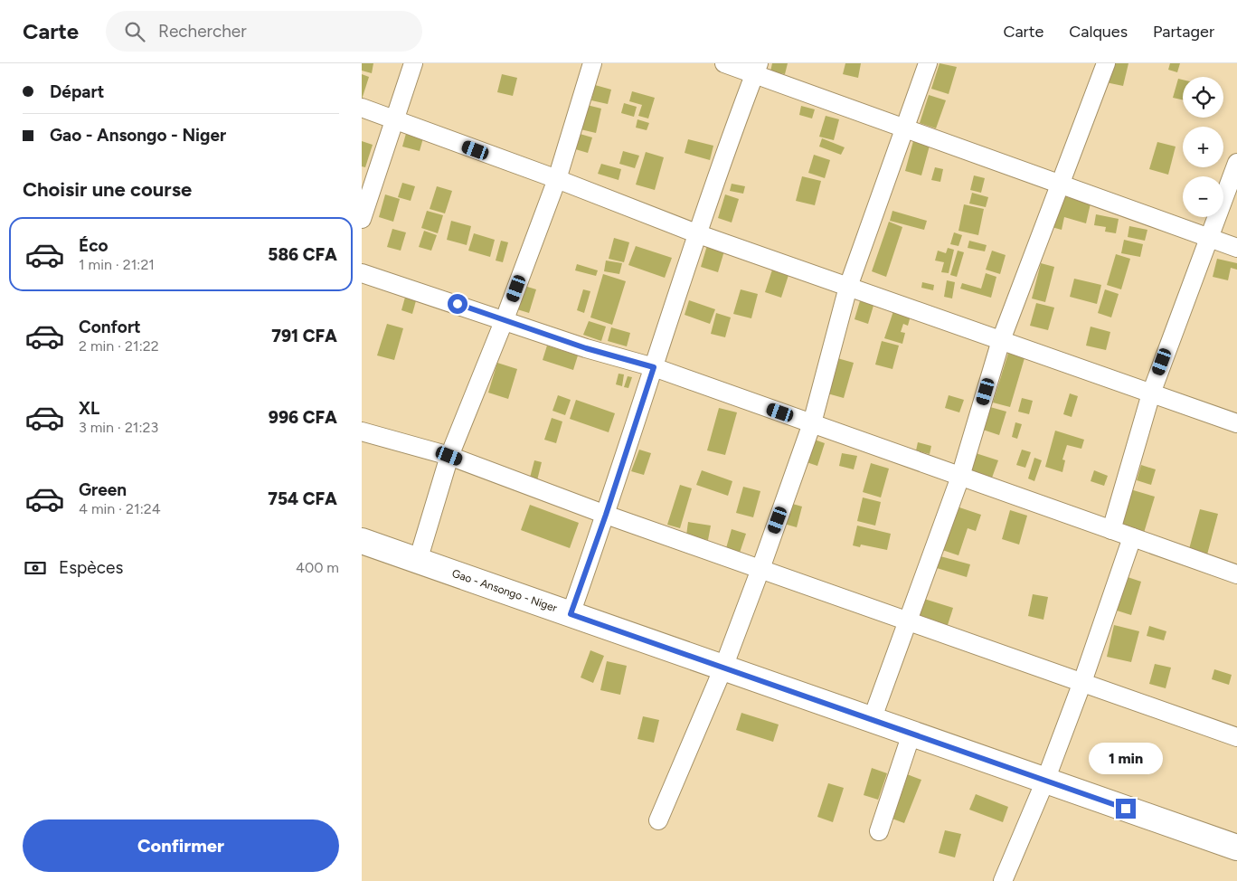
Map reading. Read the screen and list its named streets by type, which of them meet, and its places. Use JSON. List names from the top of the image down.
{
  "streets": {
    "main road": ["Gao - Ansongo - Niger"]
  },
  "page": {
    "header": "Carte",
    "search": "Rechercher",
    "nav": ["Carte", "Calques", "Partager"],
    "banner": ["Départ", "Gao - Ansongo - Niger"],
    "map_buttons": ["+", "−"],
    "heading": "Choisir une course",
    "list": [
      {
        "name": "Éco",
        "note": "1 min · 21:21",
        "value": "586 CFA"
      },
      {
        "name": "Confort",
        "note": "2 min · 21:22",
        "value": "791 CFA"
      },
      {
        "name": "XL",
        "note": "3 min · 21:23",
        "value": "996 CFA"
      },
      {
        "name": "Green",
        "note": "4 min · 21:24",
        "value": "754 CFA"
      }
    ],
    "pay": ["Espèces", "400 m"],
    "bubble": "1 min",
    "buttons": "Confirmer"
  }
}
